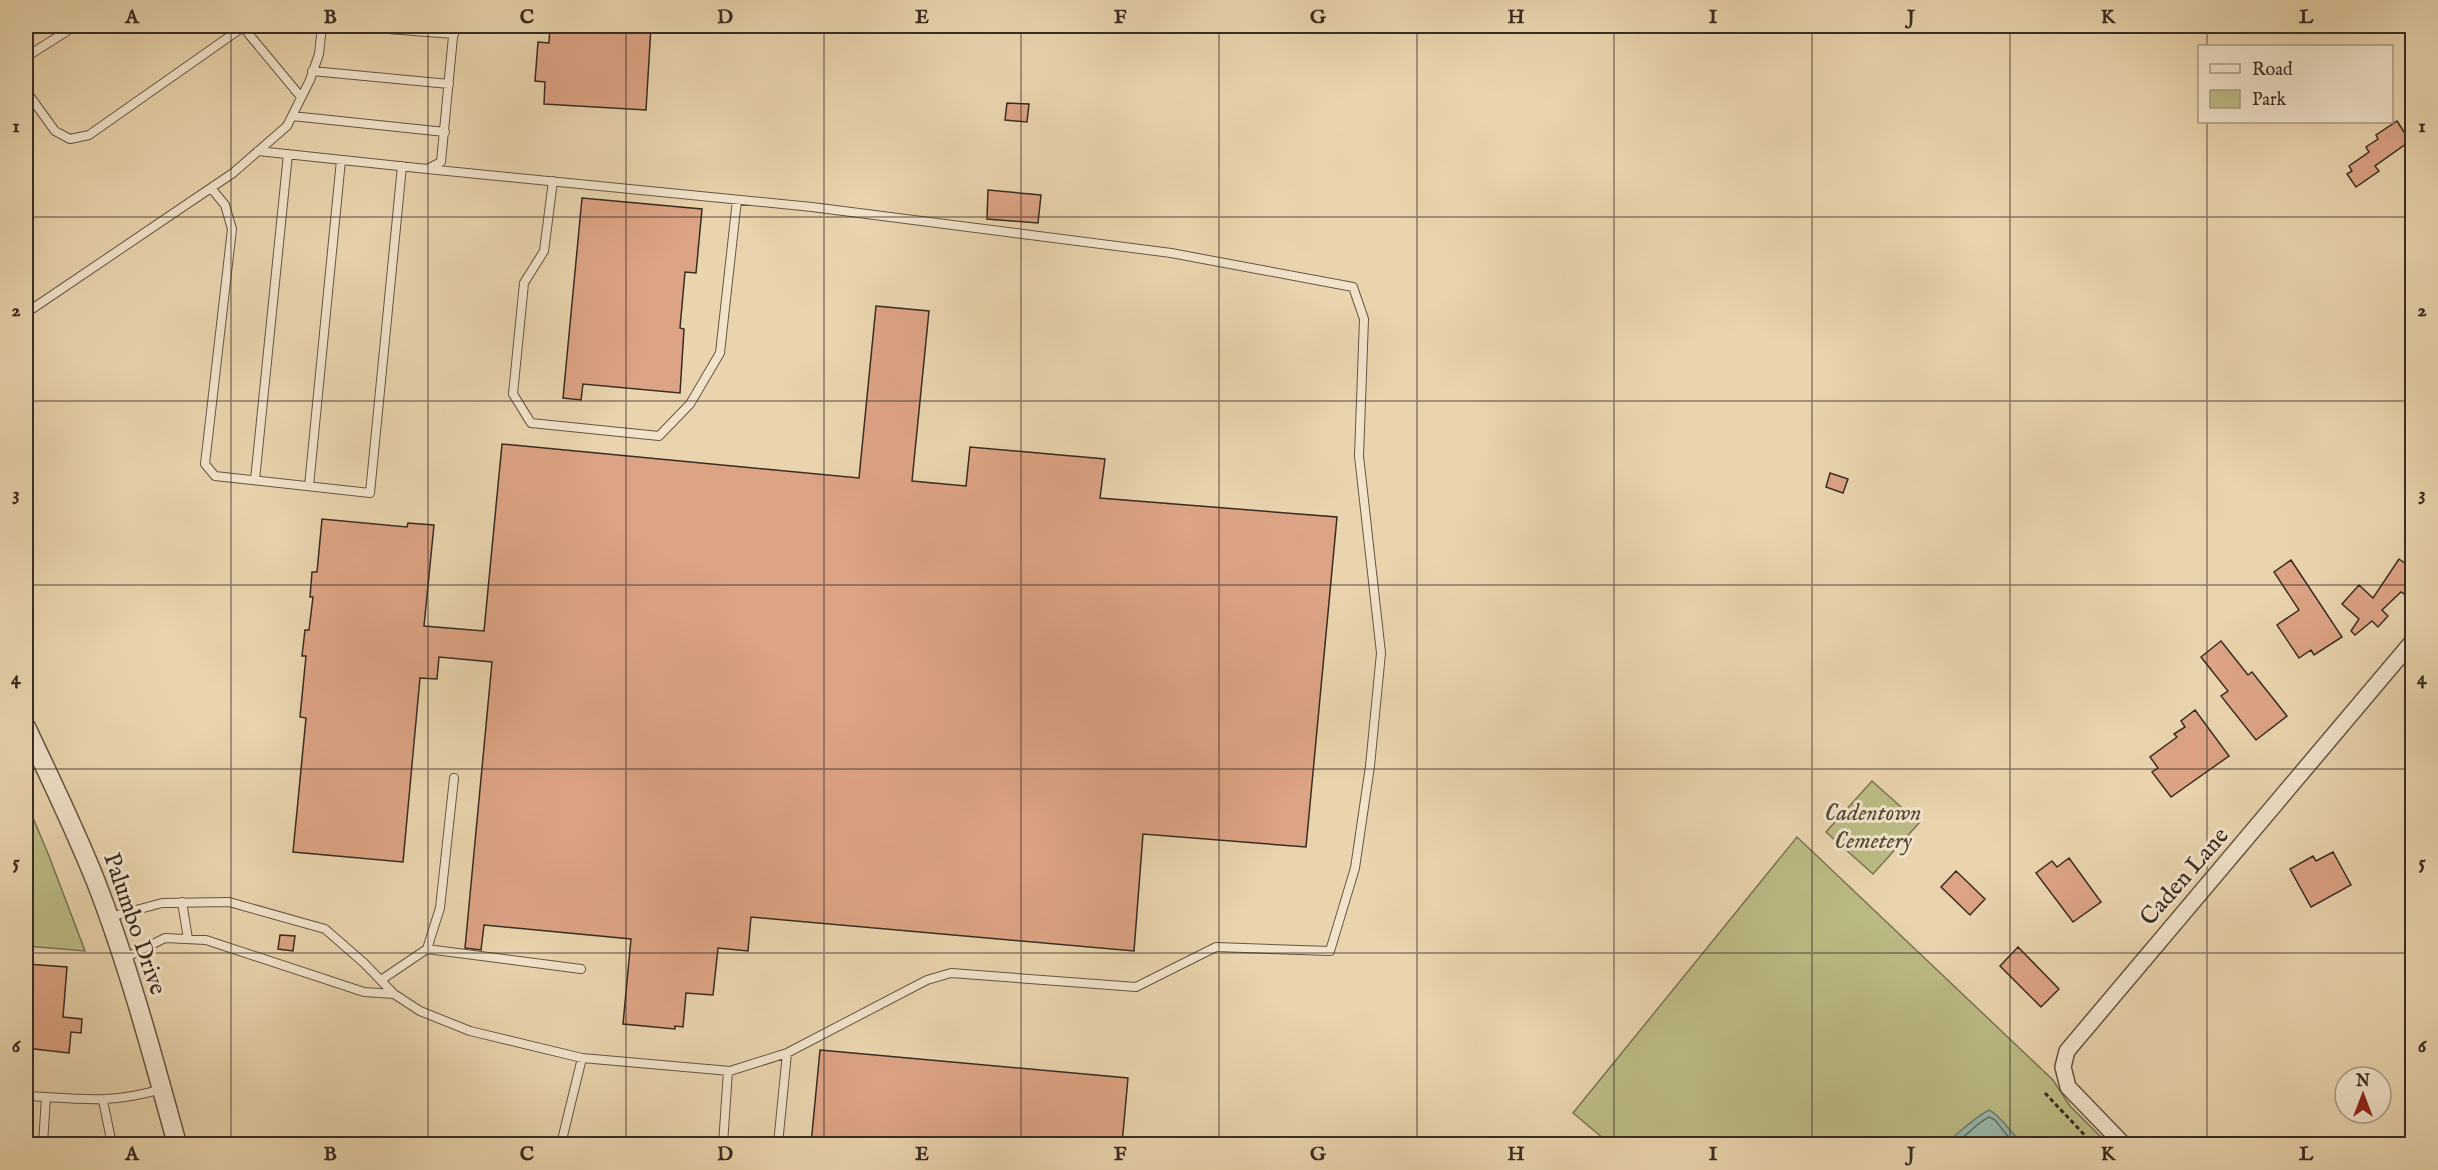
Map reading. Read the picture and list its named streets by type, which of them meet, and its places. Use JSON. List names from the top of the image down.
{
  "streets": {
    "street": ["Caden Lane", "Palumbo Drive"]
  },
  "parks": ["Cadentown Cemetery"],
  "legend": ["Road", "Park"],
  "north": "top",
  "grid": {
    "columns": [
      "A",
      "B",
      "C",
      "D",
      "E",
      "F",
      "G",
      "H",
      "I",
      "J",
      "K",
      "L"
    ],
    "rows": [
      "1",
      "2",
      "3",
      "4",
      "5",
      "6"
    ]
  }
}
